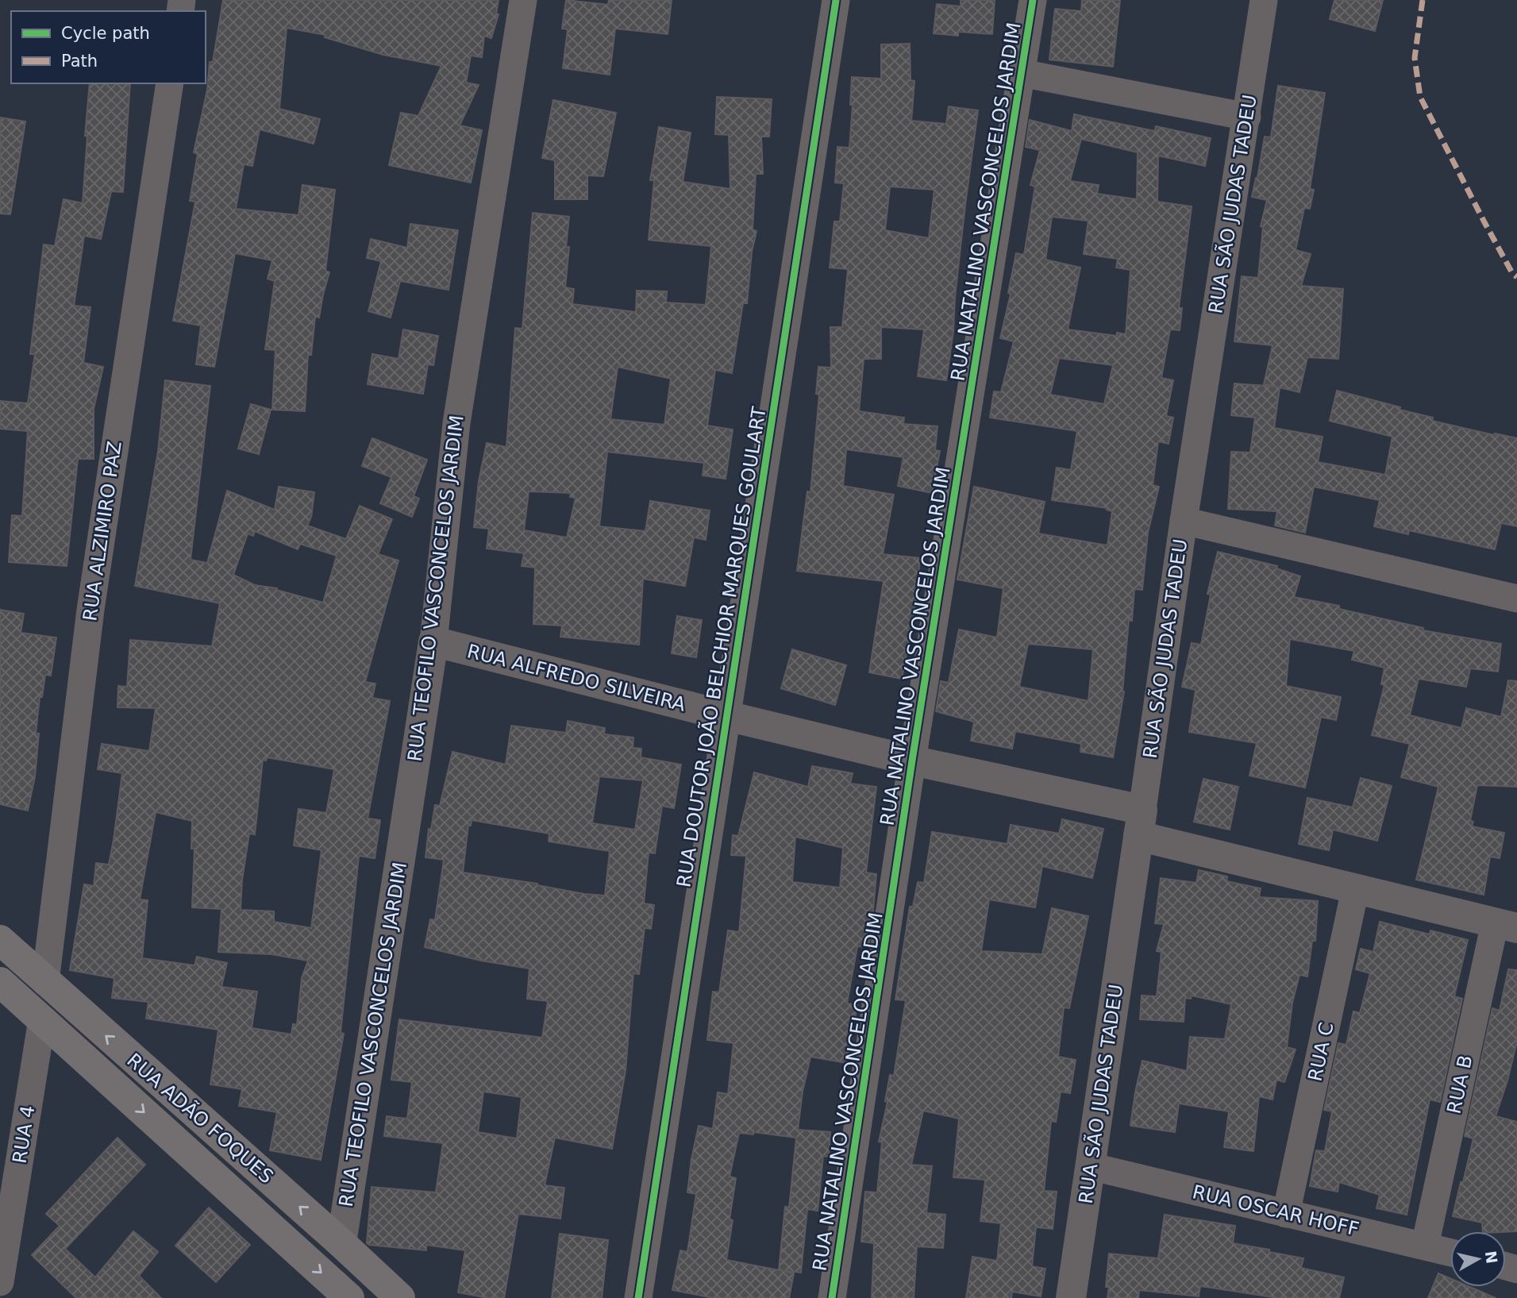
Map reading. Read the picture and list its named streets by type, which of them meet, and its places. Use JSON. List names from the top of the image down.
{
  "streets": {
    "main road": ["RUA ADÃO FOQUES"],
    "street": [
      "RUA NATALINO VASCONCELOS JARDIM",
      "RUA SÃO JUDAS TADEU",
      "RUA ALZIMIRO PAZ",
      "RUA TEOFILO VASCONCELOS JARDIM",
      "RUA DOUTOR JOÃO BELCHIOR MARQUES GOULART",
      "RUA ALFREDO SILVEIRA",
      "RUA C",
      "RUA B",
      "RUA 4",
      "RUA OSCAR HOFF"
    ]
  },
  "crossings": [
    ["RUA NATALINO VASCONCELOS JARDIM", "RUA ALFREDO SILVEIRA"],
    ["RUA SÃO JUDAS TADEU", "RUA ALFREDO SILVEIRA"],
    ["RUA SÃO JUDAS TADEU", "RUA OSCAR HOFF"],
    ["RUA ALZIMIRO PAZ", "RUA ADÃO FOQUES"],
    ["RUA TEOFILO VASCONCELOS JARDIM", "RUA ALFREDO SILVEIRA"],
    ["RUA TEOFILO VASCONCELOS JARDIM", "RUA ADÃO FOQUES"],
    ["RUA DOUTOR JOÃO BELCHIOR MARQUES GOULART", "RUA ALFREDO SILVEIRA"],
    ["RUA ALFREDO SILVEIRA", "RUA C"],
    ["RUA ALFREDO SILVEIRA", "RUA B"],
    ["RUA C", "RUA OSCAR HOFF"],
    ["RUA B", "RUA OSCAR HOFF"],
    ["RUA ADÃO FOQUES", "RUA 4"]
  ],
  "legend": ["Cycle path", "Path"],
  "north": "right"
}
